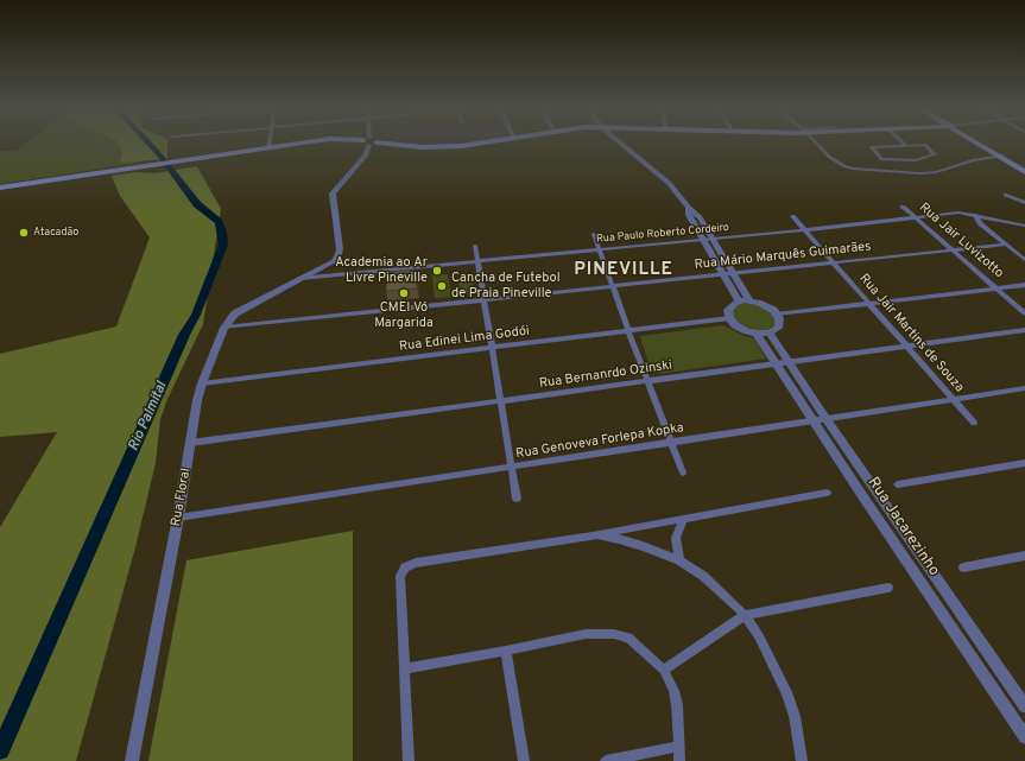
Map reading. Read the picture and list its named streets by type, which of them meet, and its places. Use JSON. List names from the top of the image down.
{
  "streets": {
    "street": [
      "Rua Paulo Roberto Cordeiro",
      "Rua Jair Luvizotto",
      "Rua Mário Marquês Guimarães",
      "Rua Jair Martins de Souza",
      "Rua Edinei Lima Godói",
      "Rua Bernanrdo Ozinski",
      "Rua Genoveva Forlepa Kopka",
      "Rua Floral",
      "Rua Jacarezinho"
    ]
  },
  "crossings": [
    ["Rua Paulo Roberto Cordeiro", "Rua Jair Luvizotto"],
    ["Rua Paulo Roberto Cordeiro", "Rua Jair Martins de Souza"],
    ["Rua Paulo Roberto Cordeiro", "Rua Floral"],
    ["Rua Jair Luvizotto", "Rua Mário Marquês Guimarães"],
    ["Rua Mário Marquês Guimarães", "Rua Jair Martins de Souza"],
    ["Rua Mário Marquês Guimarães", "Rua Floral"],
    ["Rua Jair Martins de Souza", "Rua Bernanrdo Ozinski"],
    ["Rua Jair Martins de Souza", "Rua Genoveva Forlepa Kopka"],
    ["Rua Edinei Lima Godói", "Rua Floral"],
    ["Rua Edinei Lima Godói", "Rua Jacarezinho"],
    ["Rua Bernanrdo Ozinski", "Rua Floral"],
    ["Rua Bernanrdo Ozinski", "Rua Jacarezinho"],
    ["Rua Genoveva Forlepa Kopka", "Rua Floral"],
    ["Rua Genoveva Forlepa Kopka", "Rua Jacarezinho"]
  ],
  "districts": ["PINEVILLE"],
  "water": ["Rio Palmital"],
  "places": [
    "Atacadão",
    "Academia ao Ar Livre Pineville",
    "Cancha de Futebol de Praia Pineville",
    "CMEI Vó Margarida"
  ]
}
